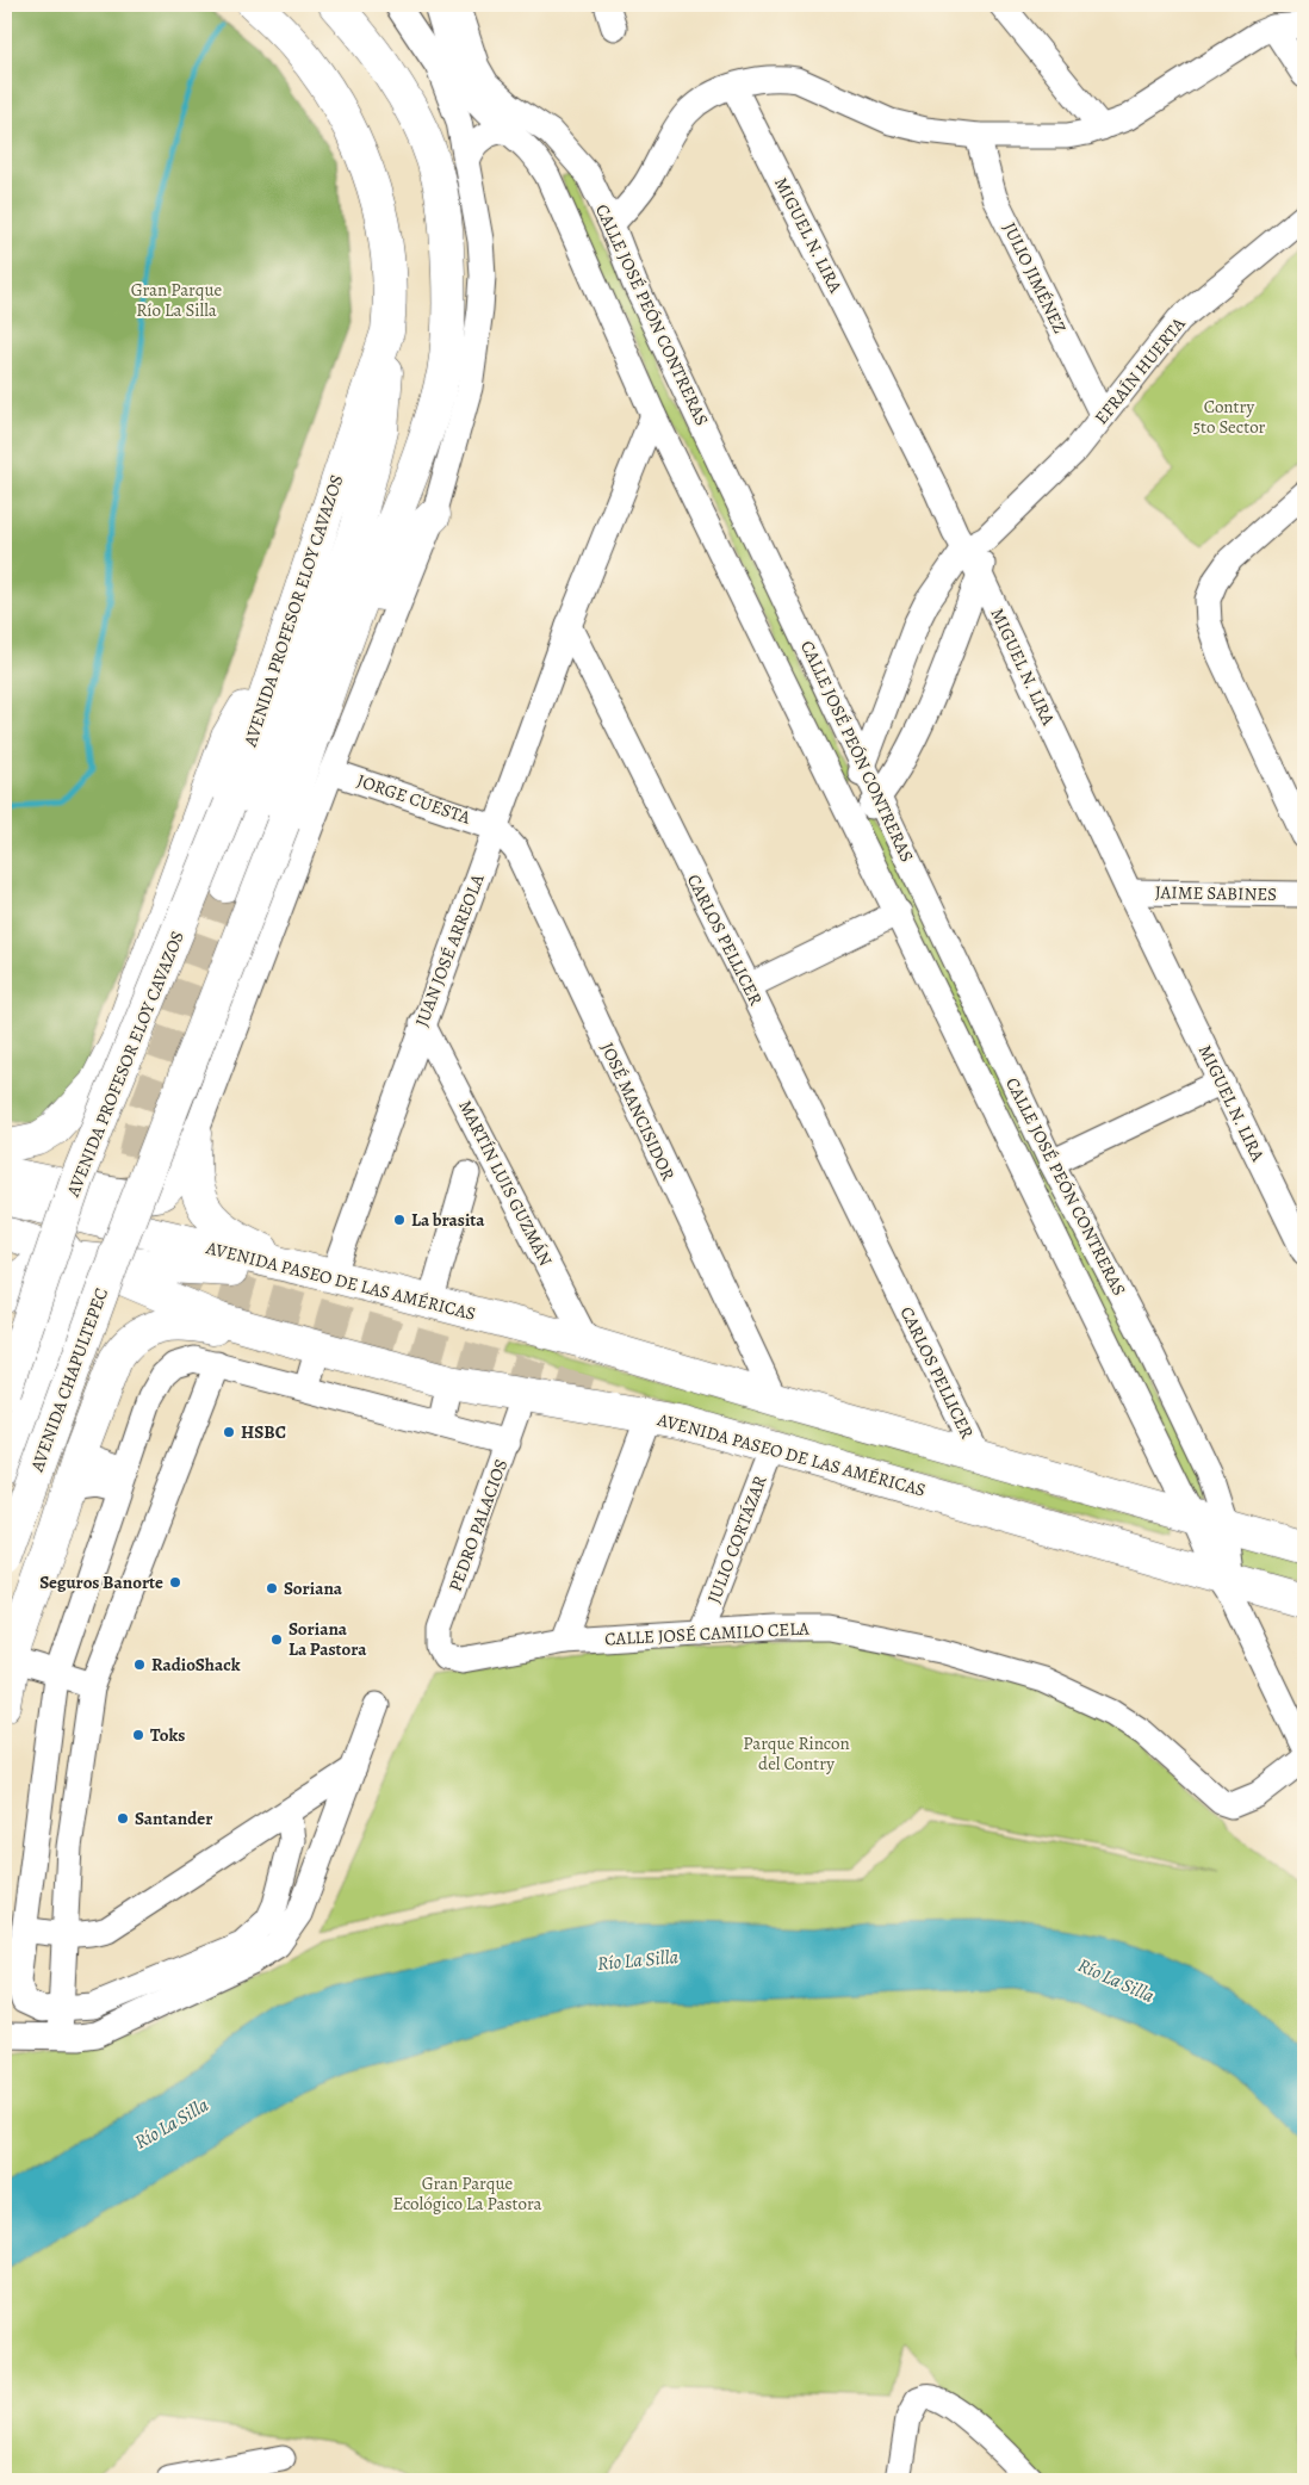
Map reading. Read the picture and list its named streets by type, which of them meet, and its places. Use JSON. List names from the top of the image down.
{
  "streets": {
    "main road": ["AVENIDA PROFESOR ELOY CAVAZOS", "AVENIDA PASEO DE LAS AMÉRICAS", "AVENIDA CHAPULTEPEC"],
    "street": [
      "MIGUEL N. LIRA",
      "JULIO JIMÉNEZ",
      "CALLE JOSÉ PEÓN CONTRERAS",
      "EFRAÍN HUERTA",
      "JORGE CUESTA",
      "JAIME SABINES",
      "CARLOS PELLICER",
      "JUAN JOSÉ ARREOLA",
      "JOSÉ MANCISIDOR",
      "MARTÍN LUIS GUZMÁN",
      "PEDRO PALACIOS",
      "JULIO CORTÁZAR",
      "CALLE JOSÉ CAMILO CELA"
    ]
  },
  "crossings": [
    ["MIGUEL N. LIRA", "EFRAÍN HUERTA"],
    ["MIGUEL N. LIRA", "JAIME SABINES"],
    ["JULIO JIMÉNEZ", "EFRAÍN HUERTA"],
    ["CALLE JOSÉ PEÓN CONTRERAS", "EFRAÍN HUERTA"],
    ["CALLE JOSÉ PEÓN CONTRERAS", "AVENIDA PASEO DE LAS AMÉRICAS"],
    ["AVENIDA PROFESOR ELOY CAVAZOS", "AVENIDA PASEO DE LAS AMÉRICAS"],
    ["JORGE CUESTA", "JUAN JOSÉ ARREOLA"],
    ["JORGE CUESTA", "JOSÉ MANCISIDOR"],
    ["CARLOS PELLICER", "JUAN JOSÉ ARREOLA"],
    ["CARLOS PELLICER", "AVENIDA PASEO DE LAS AMÉRICAS"],
    ["JUAN JOSÉ ARREOLA", "JOSÉ MANCISIDOR"],
    ["JUAN JOSÉ ARREOLA", "MARTÍN LUIS GUZMÁN"],
    ["JUAN JOSÉ ARREOLA", "AVENIDA PASEO DE LAS AMÉRICAS"],
    ["JOSÉ MANCISIDOR", "AVENIDA PASEO DE LAS AMÉRICAS"],
    ["MARTÍN LUIS GUZMÁN", "AVENIDA PASEO DE LAS AMÉRICAS"],
    ["AVENIDA PASEO DE LAS AMÉRICAS", "AVENIDA CHAPULTEPEC"],
    ["AVENIDA PASEO DE LAS AMÉRICAS", "PEDRO PALACIOS"],
    ["AVENIDA PASEO DE LAS AMÉRICAS", "JULIO CORTÁZAR"],
    ["PEDRO PALACIOS", "CALLE JOSÉ CAMILO CELA"],
    ["JULIO CORTÁZAR", "CALLE JOSÉ CAMILO CELA"]
  ],
  "water": ["Río La Silla"],
  "parks": [
    "Gran Parque Río La Silla",
    "Contry 5to Sector",
    "Parque Rincon del Contry",
    "Gran Parque Ecológico La Pastora"
  ],
  "places": [
    "La brasita",
    "HSBC",
    "Seguros Banorte",
    "Soriana",
    "Soriana La Pastora",
    "RadioShack",
    "Toks",
    "Santander"
  ]
}
